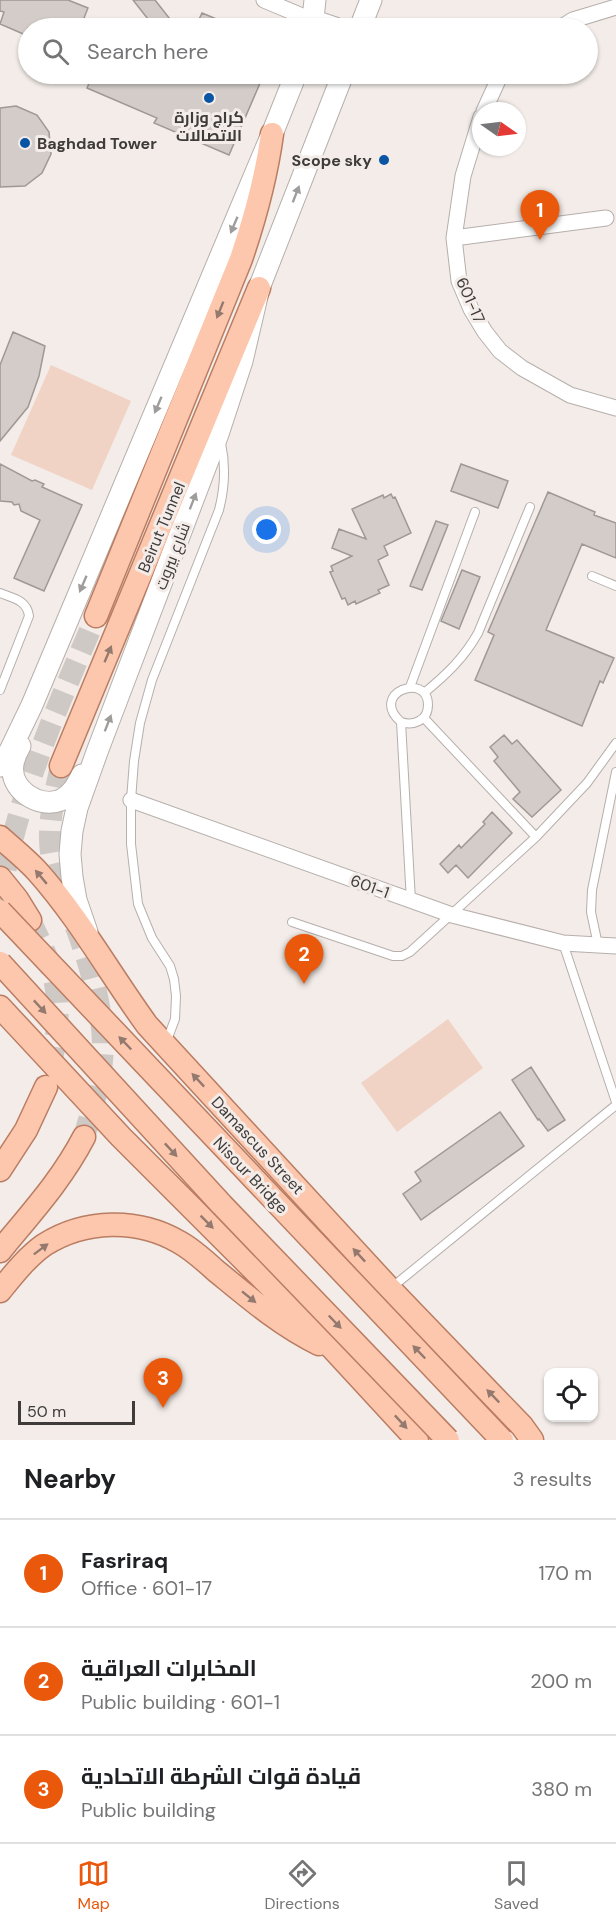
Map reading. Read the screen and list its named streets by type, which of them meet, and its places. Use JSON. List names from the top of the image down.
{
  "streets": {
    "main road": [
      "Beirut Tunnel",
      "شارع بيروت",
      "Damascus Street",
      "Nisour Bridge"
    ],
    "street": ["601-17", "601-1"]
  },
  "crossings": [
    ["Beirut Tunnel", "شارع بيروت"],
    ["شارع بيروت", "Damascus Street"]
  ],
  "places": ["كراج وزارة الاتصالات", "Baghdad Tower", "Scope sky"],
  "scale_bar": "50 m",
  "north": "right",
  "page": {
    "search": "Search here",
    "pins": ["1", "2", "3"],
    "scale": "50 m",
    "heading": ["Nearby", "3 results"],
    "list": [
      {
        "mark": "1",
        "name": "Fasriraq",
        "note": "Office · 601-17",
        "value": "170 m"
      },
      {
        "mark": "2",
        "name": "المخابرات العراقية",
        "note": "Public building · 601-1",
        "value": "200 m"
      },
      {
        "mark": "3",
        "name": "قيادة قوات الشرطة الاتحادية",
        "note": "Public building",
        "value": "380 m"
      }
    ],
    "nav": ["Map", "Directions", "Saved"]
  }
}
